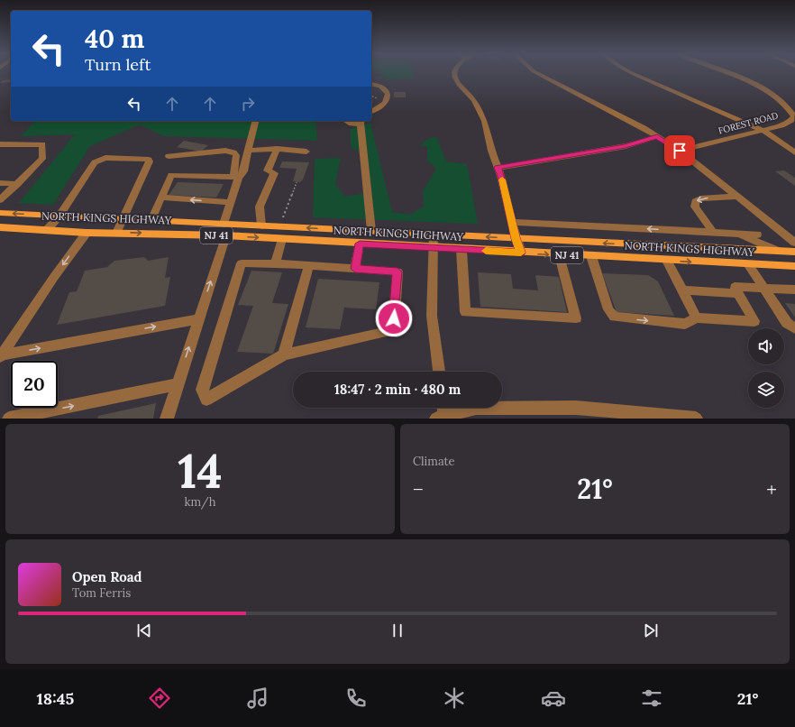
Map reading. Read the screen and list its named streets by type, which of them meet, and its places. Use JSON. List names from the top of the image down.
{
  "streets": {
    "main road": ["NORTH KINGS HIGHWAY", "NJ 41"],
    "street": ["FOREST ROAD"]
  },
  "page": {
    "turn": ["40 m", "Turn left"],
    "limit": "20",
    "trip": "18:47 · 2 min · 480 m",
    "tile": [
      ["14", "km/h"],
      "Climate"
    ],
    "heat": ["−", "21°", "+"],
    "song": ["Open Road", "Tom Ferris"],
    "tabs": ["18:45", "21°"]
  }
}
